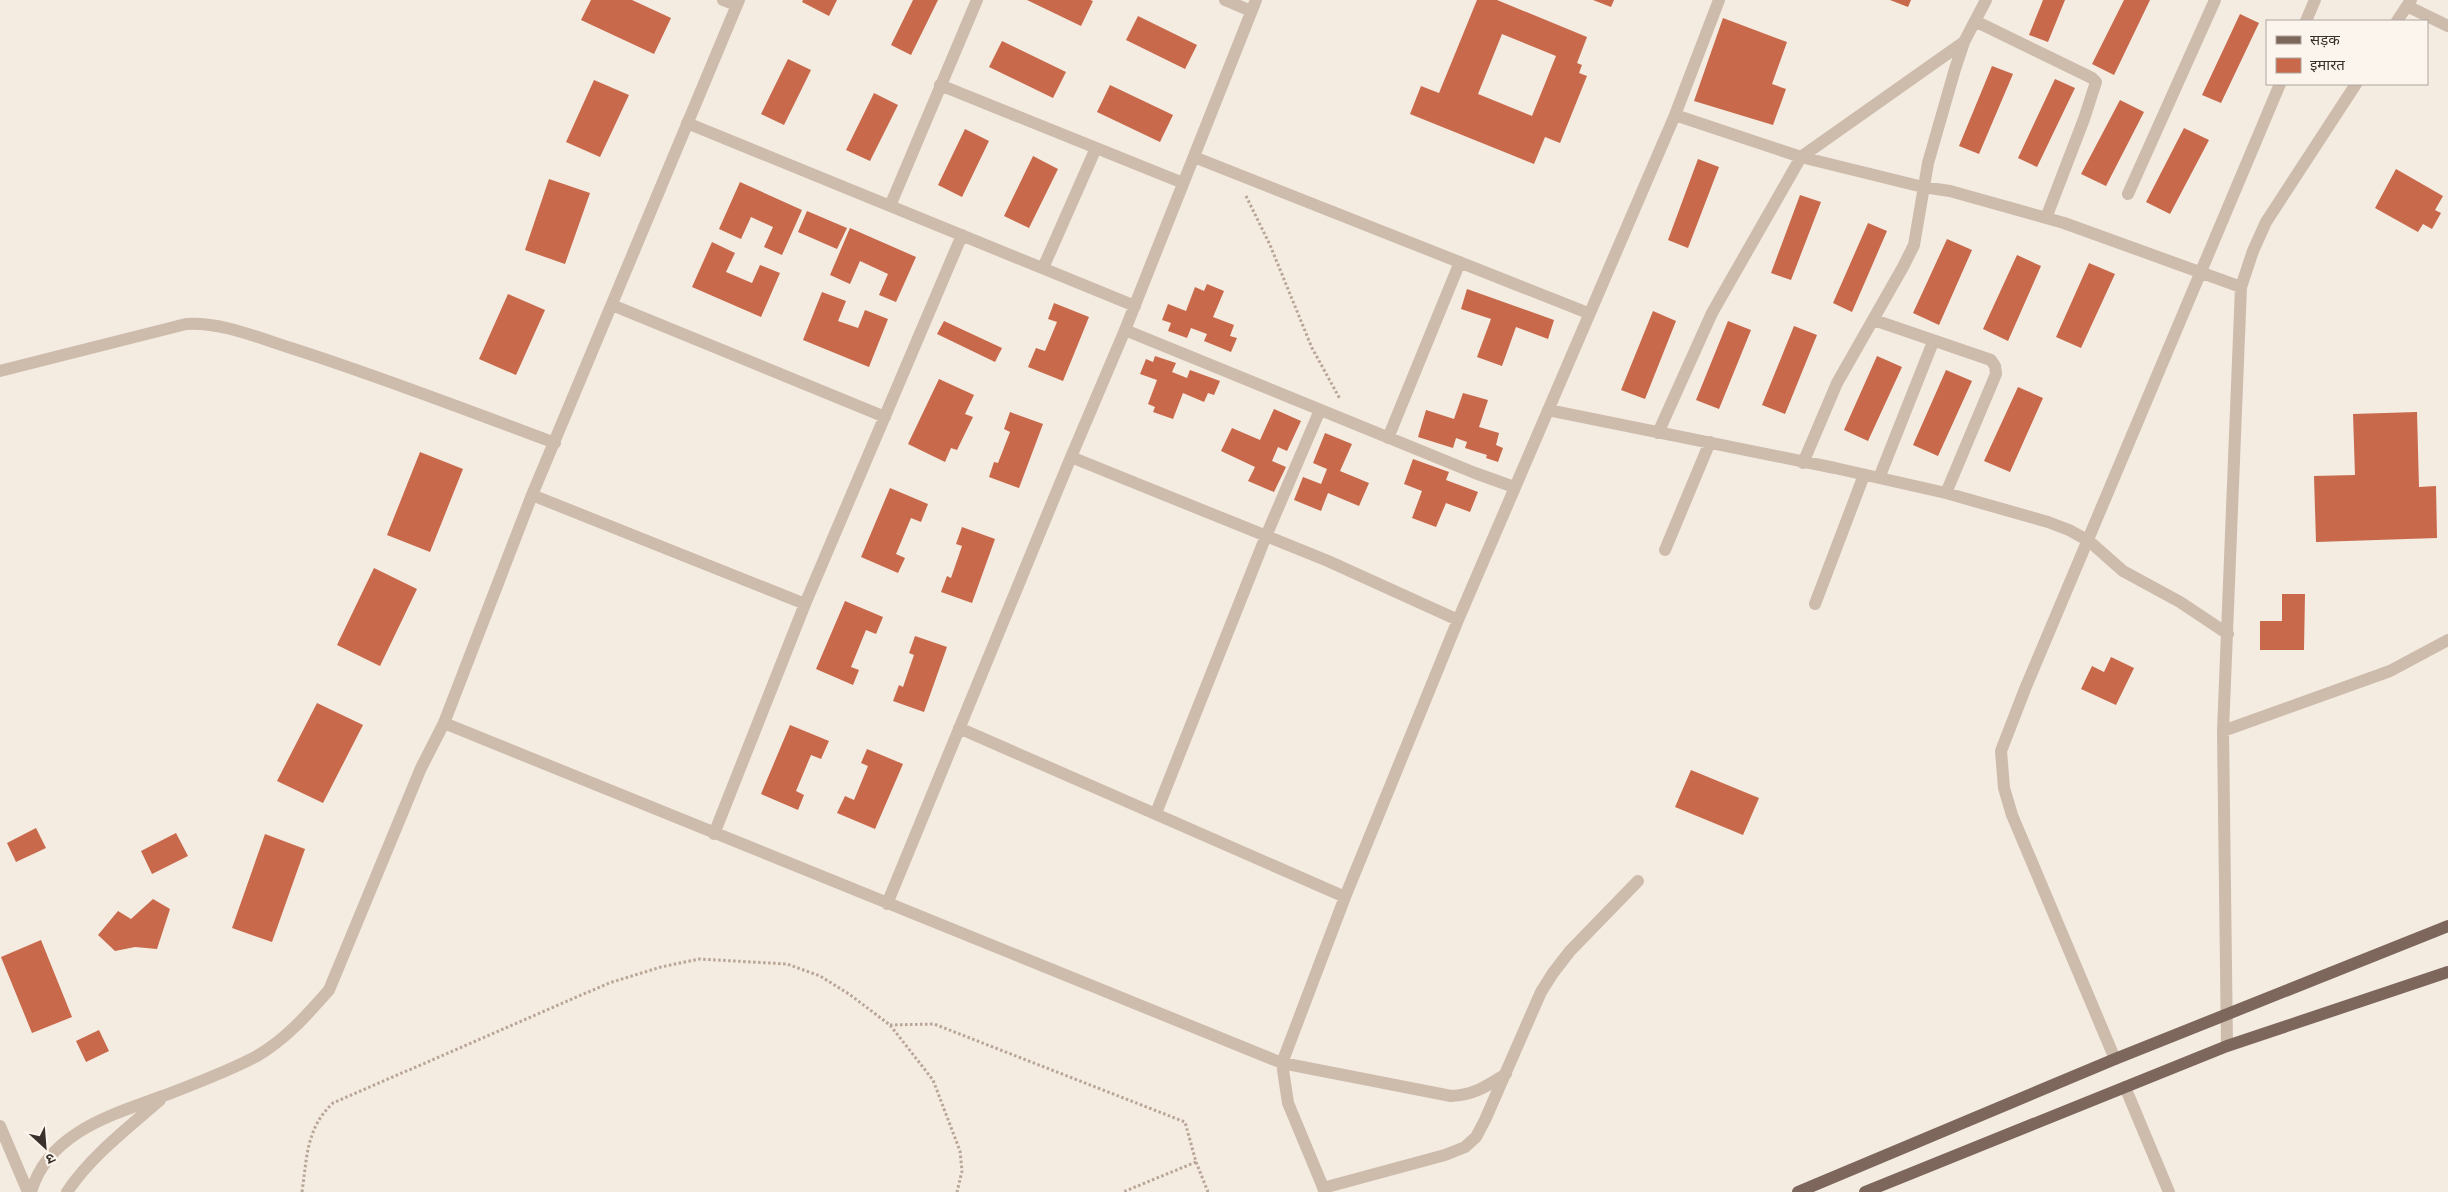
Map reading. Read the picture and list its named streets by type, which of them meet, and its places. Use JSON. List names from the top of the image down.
{
  "legend": ["सड़क", "इमारत"],
  "north": "bottom right"
}
